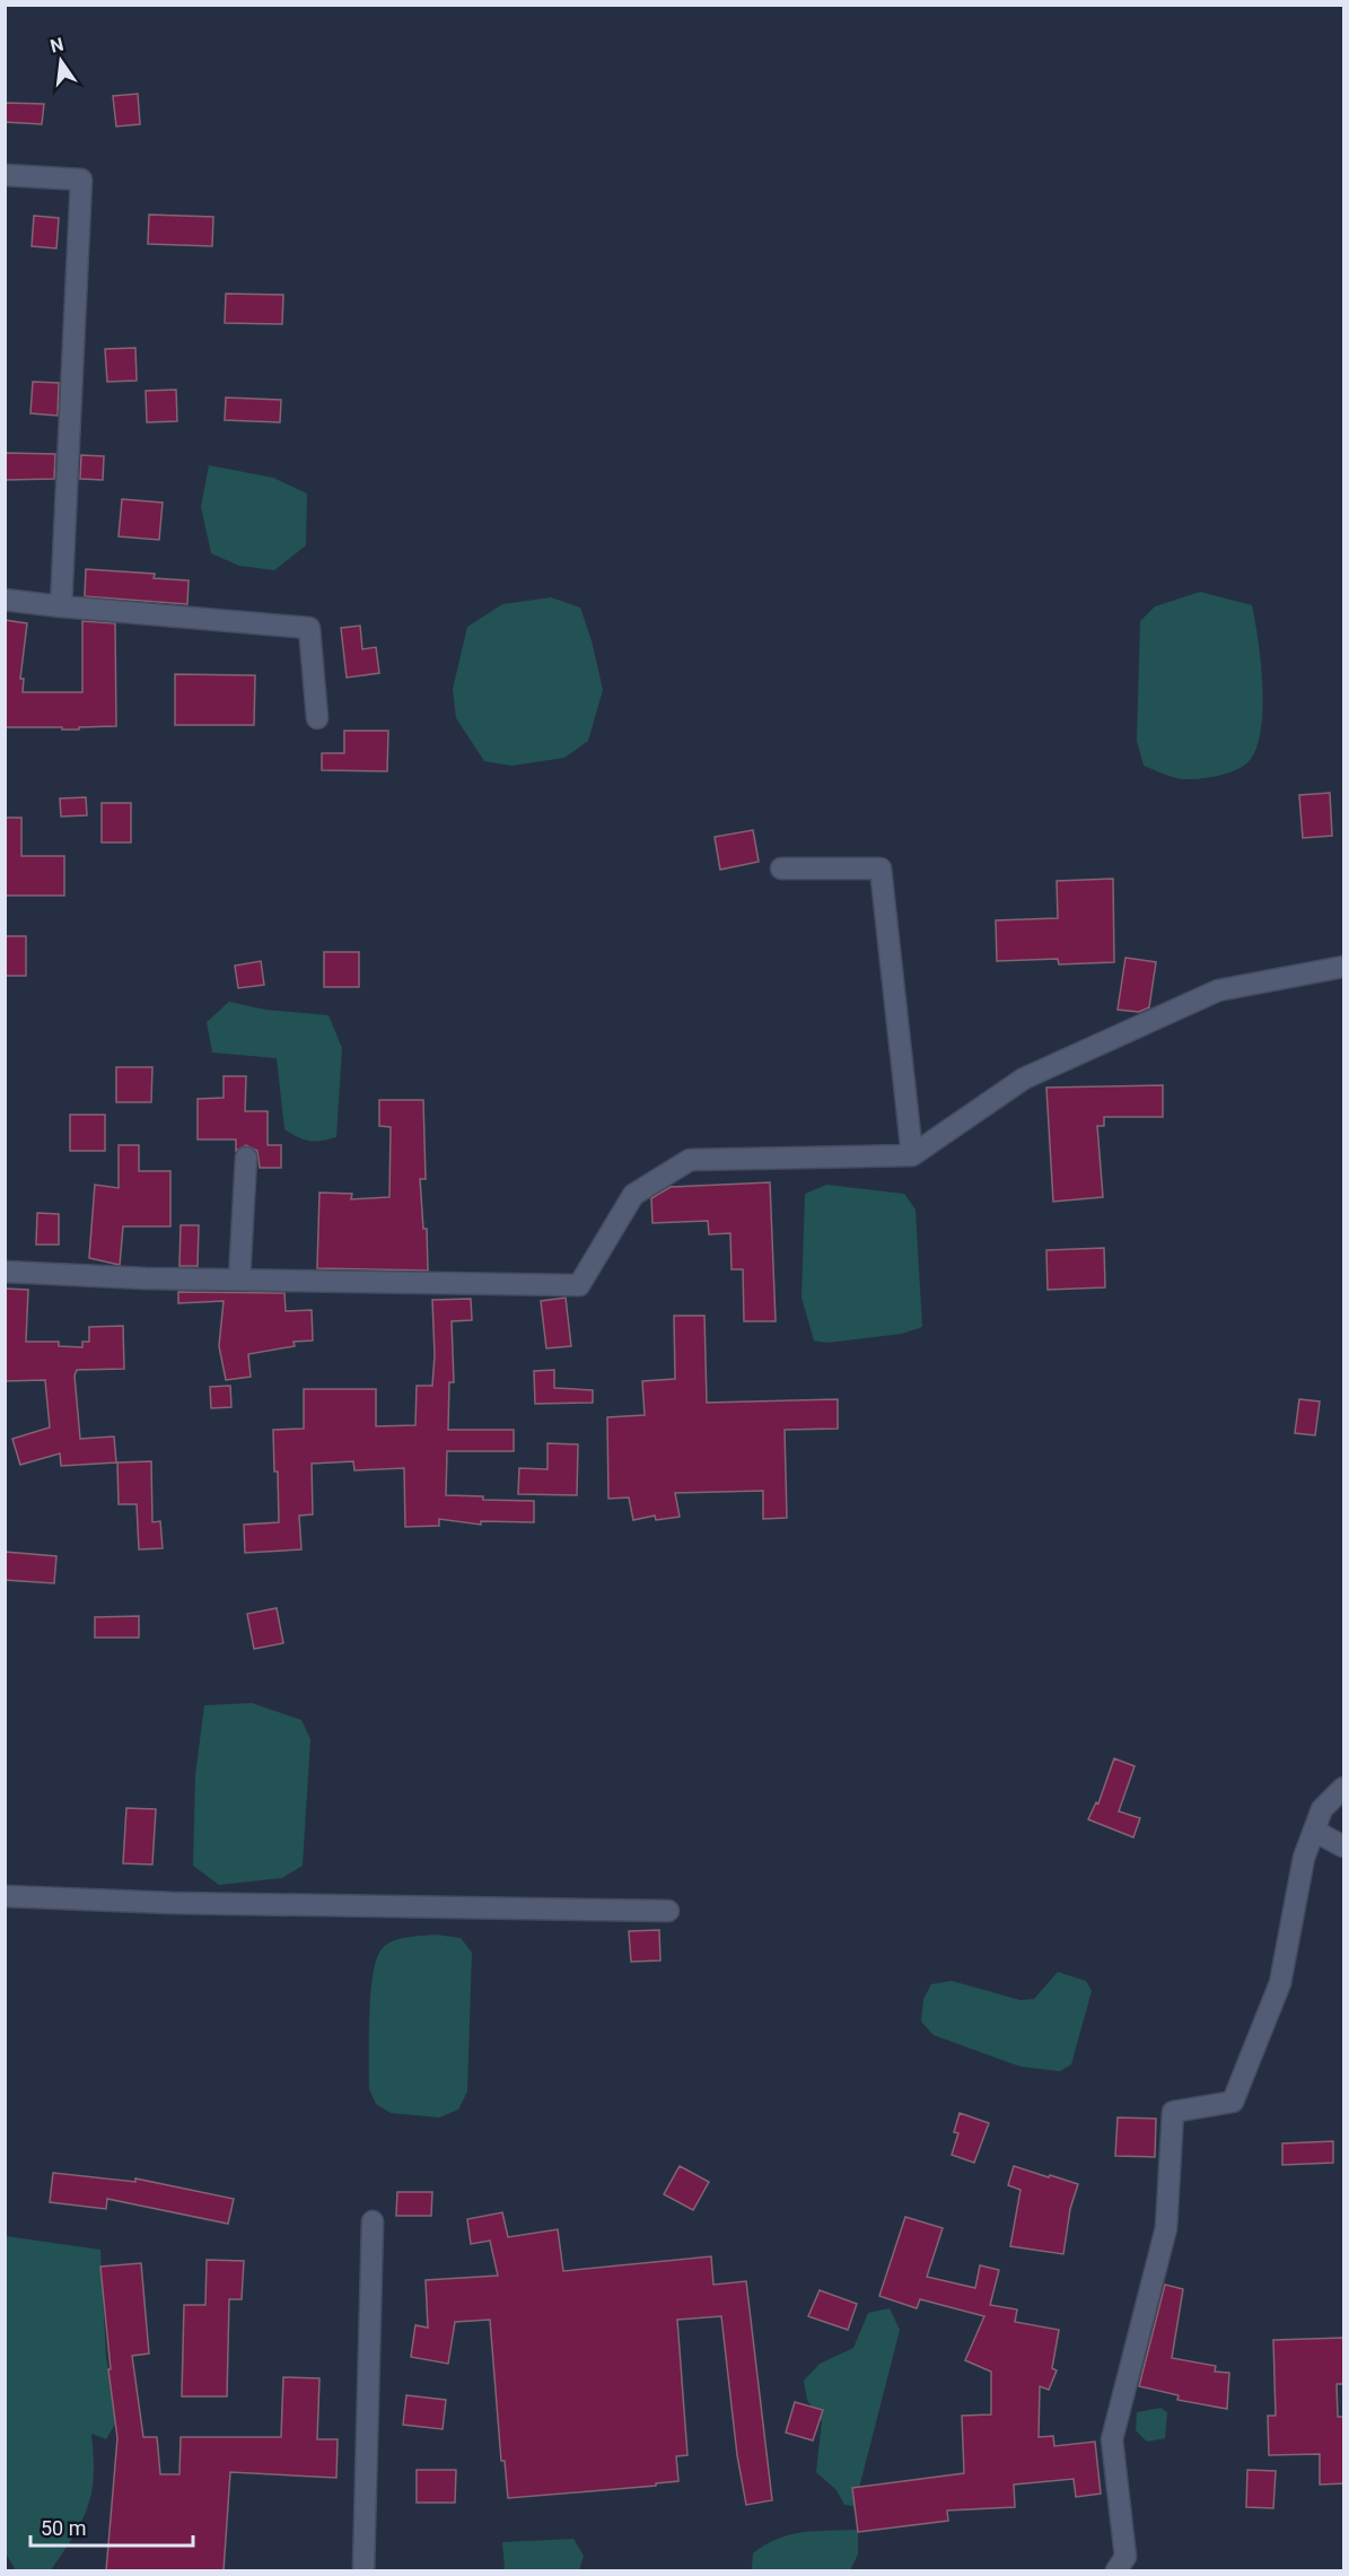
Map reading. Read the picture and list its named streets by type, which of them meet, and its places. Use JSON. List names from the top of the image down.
{
  "scale_bar": "50 m",
  "north": "top"
}
